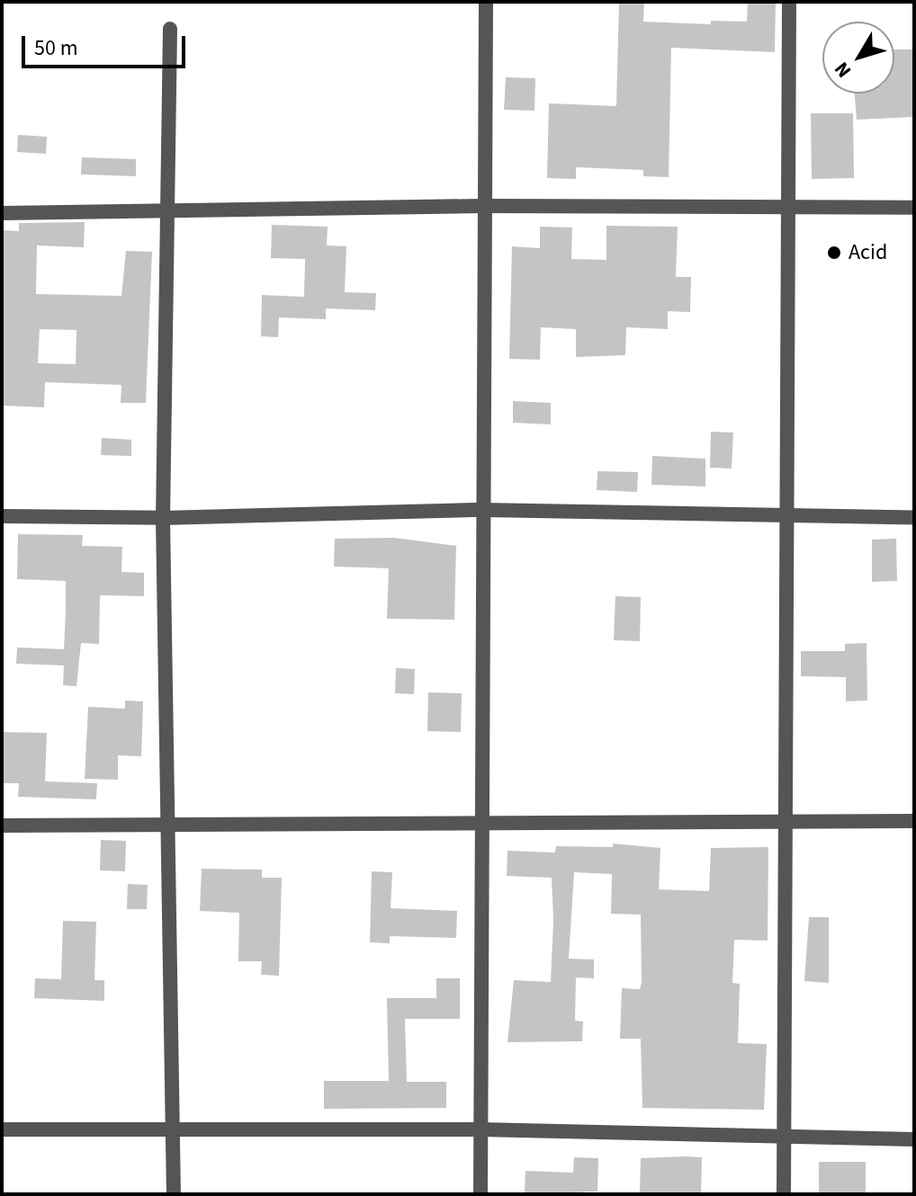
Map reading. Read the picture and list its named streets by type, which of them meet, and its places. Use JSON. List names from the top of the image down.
{
  "places": ["Acid"],
  "scale_bar": "50 m",
  "north": "bottom left"
}
